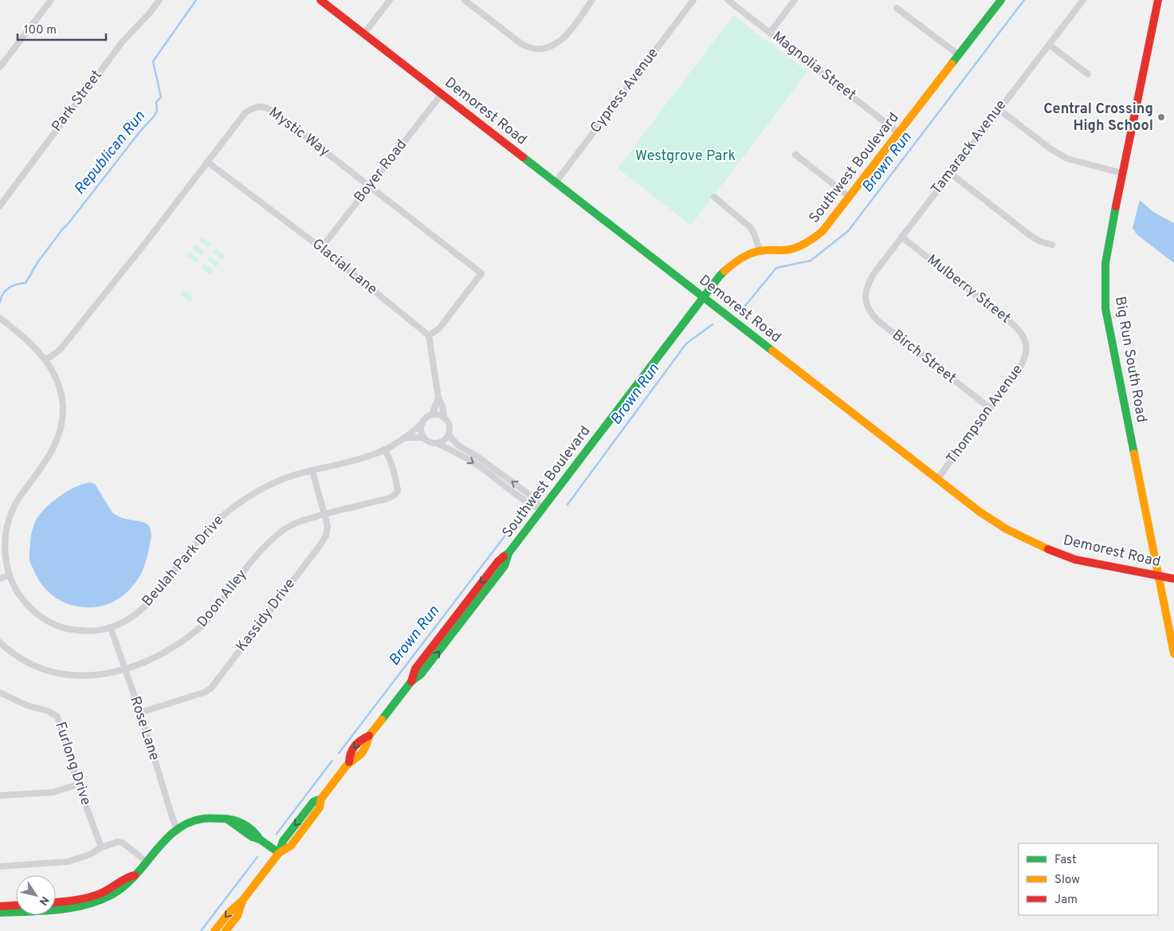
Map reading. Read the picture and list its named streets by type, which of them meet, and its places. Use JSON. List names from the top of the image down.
{
  "streets": {
    "street": [
      "Magnolia Street",
      "Cypress Avenue",
      "Park Street",
      "Demorest Road",
      "Mystic Way",
      "Tamarack Avenue",
      "Southwest Boulevard",
      "Boyer Road",
      "Glacial Lane",
      "Mulberry Street",
      "Birch Street",
      "Big Run South Road",
      "Thompson Avenue",
      "Beulah Park Drive",
      "Doon Alley",
      "Kassidy Drive",
      "Rose Lane",
      "Furlong Drive"
    ]
  },
  "crossings": [
    ["Magnolia Street", "Southwest Boulevard"],
    ["Cypress Avenue", "Demorest Road"],
    ["Demorest Road", "Southwest Boulevard"],
    ["Demorest Road", "Boyer Road"],
    ["Demorest Road", "Big Run South Road"],
    ["Demorest Road", "Thompson Avenue"],
    ["Mystic Way", "Boyer Road"],
    ["Mystic Way", "Glacial Lane"],
    ["Mystic Way", "Beulah Park Drive"],
    ["Tamarack Avenue", "Mulberry Street"],
    ["Tamarack Avenue", "Birch Street"],
    ["Boyer Road", "Glacial Lane"],
    ["Mulberry Street", "Thompson Avenue"],
    ["Birch Street", "Thompson Avenue"],
    ["Beulah Park Drive", "Doon Alley"],
    ["Beulah Park Drive", "Kassidy Drive"],
    ["Beulah Park Drive", "Rose Lane"],
    ["Doon Alley", "Kassidy Drive"],
    ["Doon Alley", "Rose Lane"],
    ["Kassidy Drive", "Rose Lane"]
  ],
  "water": ["Republican Run", "Brown Run"],
  "parks": ["Westgrove Park"],
  "places": ["Central Crossing High School"],
  "legend": ["Fast", "Slow", "Jam"],
  "scale_bar": "100 m",
  "north": "bottom right"
}
